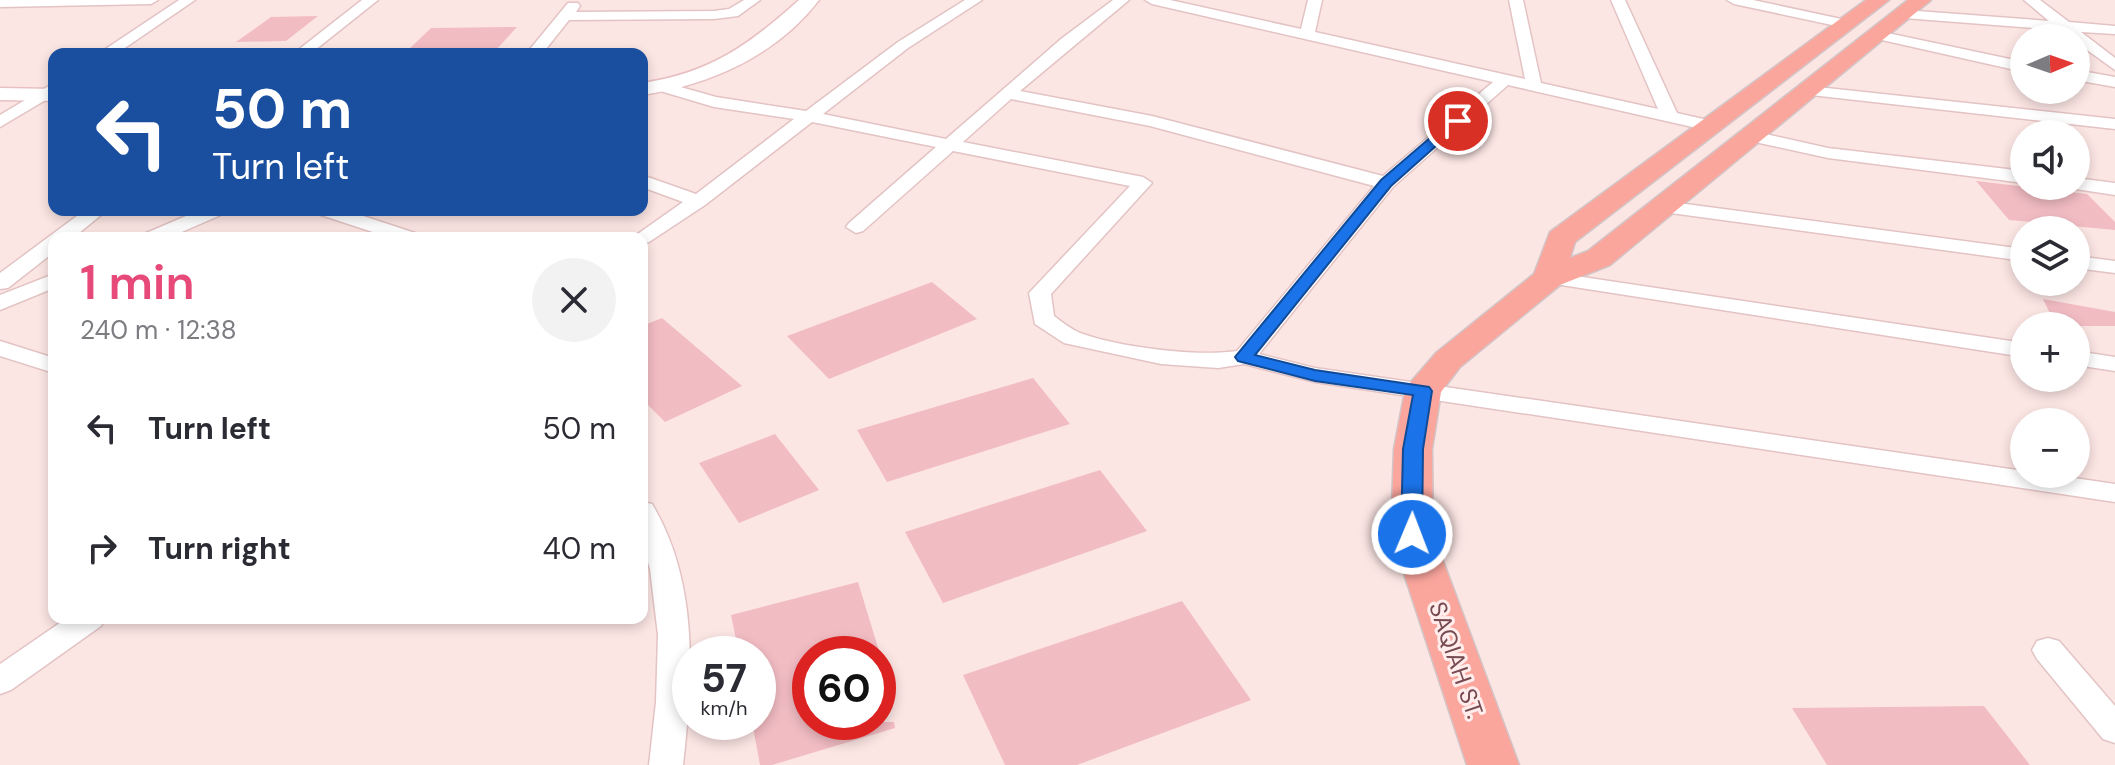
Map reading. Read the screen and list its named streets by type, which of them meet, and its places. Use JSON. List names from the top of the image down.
{
  "streets": {
    "main road": ["SAQIAH ST."]
  },
  "north": "right",
  "page": {
    "map_buttons": ["+", "−"],
    "turn": ["50 m", "Turn left"],
    "heading": ["1 min", "240 m · 12:38"],
    "list": [
      {
        "name": "Turn left",
        "value": "50 m"
      },
      {
        "name": "Turn right",
        "value": "40 m"
      }
    ],
    "speed": "57 km/h",
    "limit": "60"
  }
}
